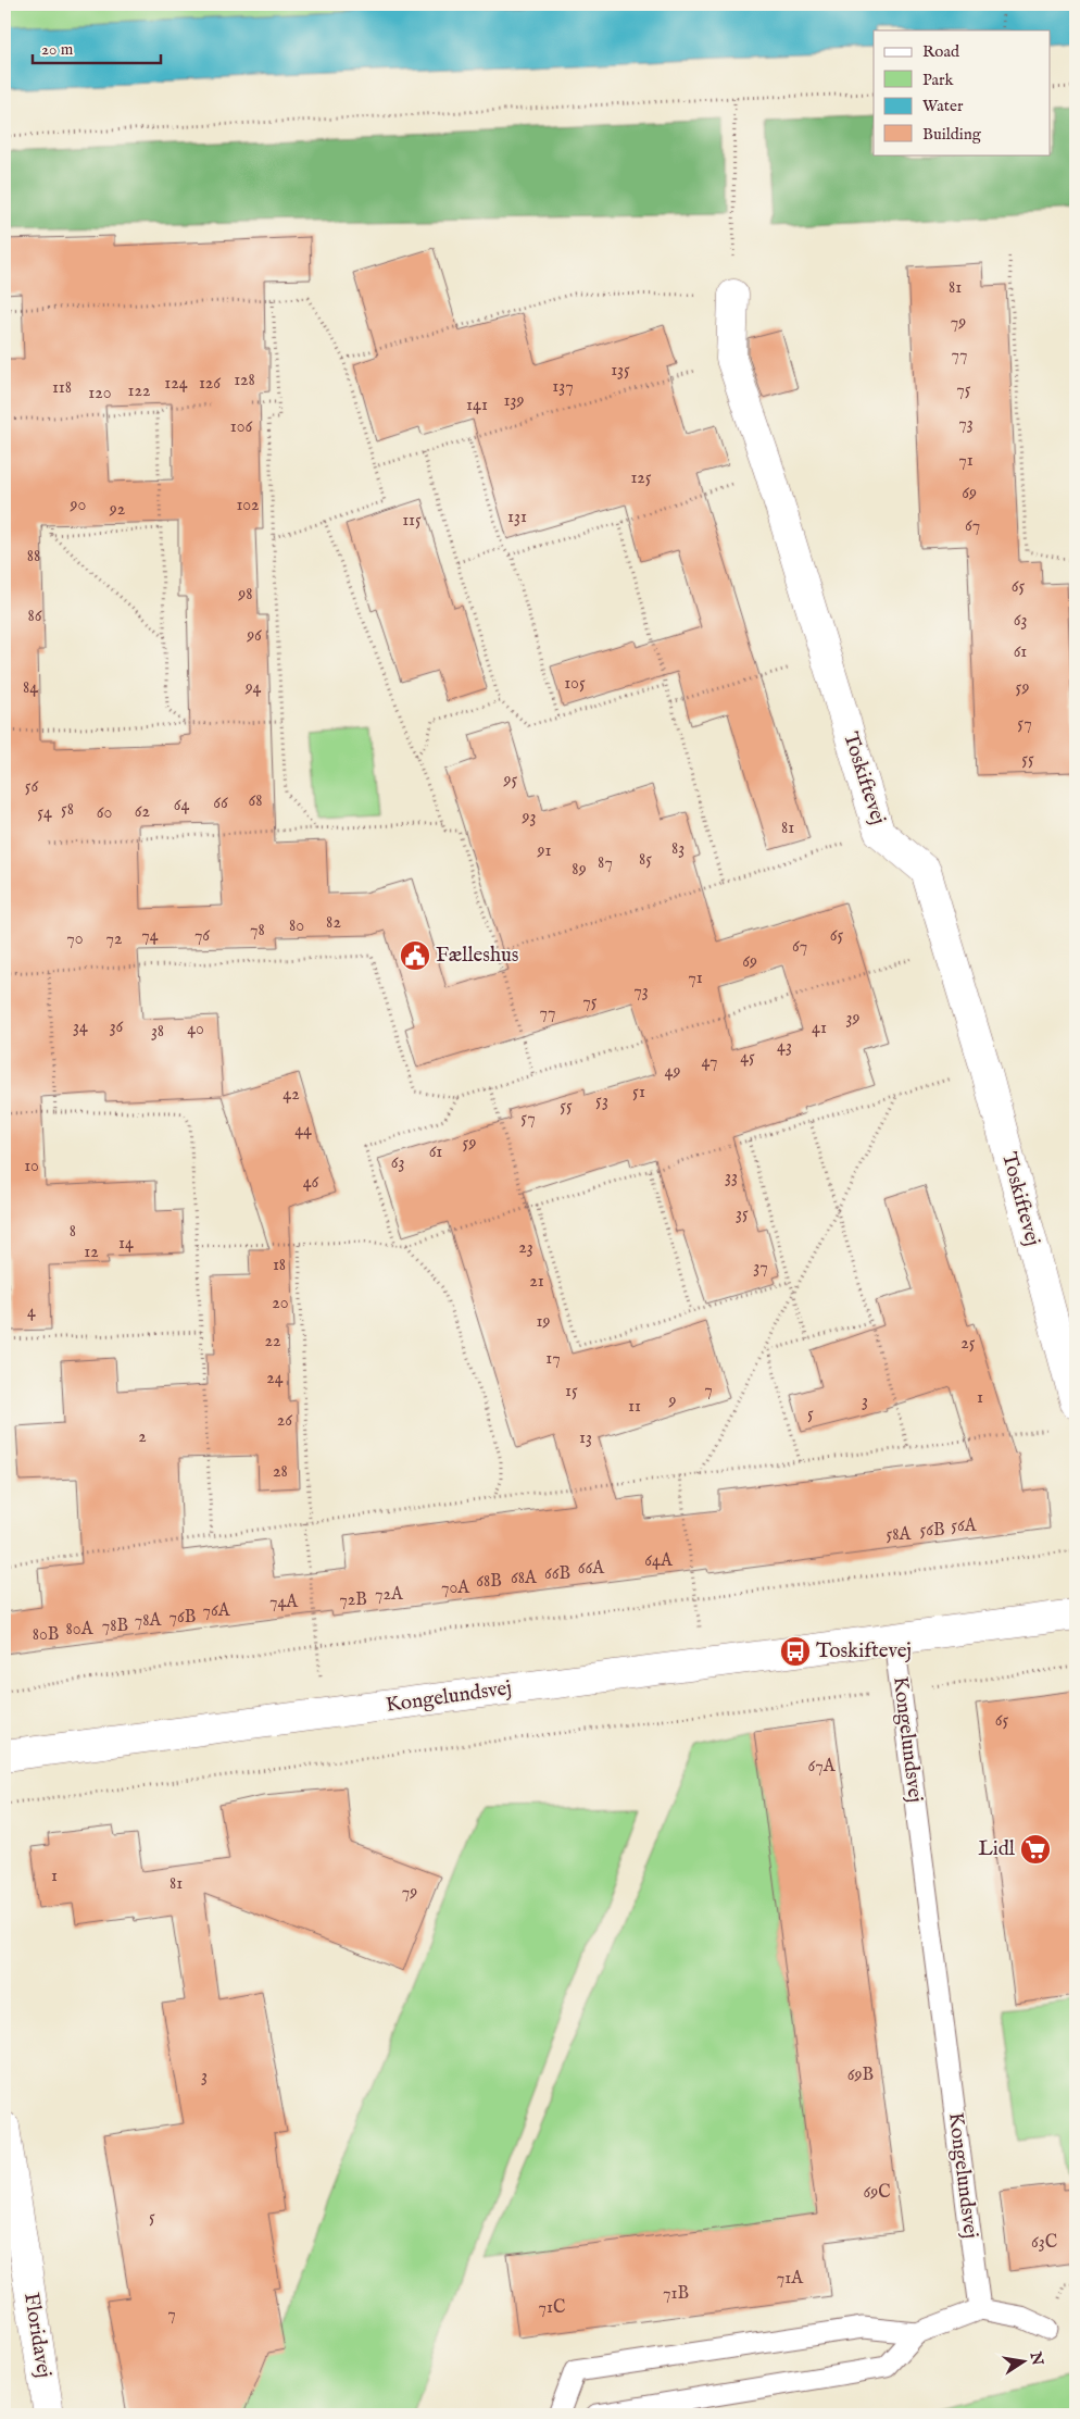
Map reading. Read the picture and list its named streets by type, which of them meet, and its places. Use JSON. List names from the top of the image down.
{
  "streets": {
    "street": ["Toskiftevej", "Kongelundsvej", "Floridavej"]
  },
  "places": {
    "public building": ["Fælleshus"],
    "bus stop": ["Toskiftevej"],
    "supermarket": ["Lidl"]
  },
  "house_numbers": [
    "81",
    "79",
    "77",
    "135",
    "128",
    "124",
    "126",
    "137",
    "118",
    "75",
    "122",
    "120",
    "139",
    "141",
    "73",
    "106",
    "71",
    "125",
    "69",
    "90",
    "102",
    "92",
    "131",
    "115",
    "67",
    "88",
    "65",
    "98",
    "86",
    "63",
    "96",
    "61",
    "105",
    "84",
    "94",
    "59",
    "57",
    "55",
    "95",
    "56",
    "68",
    "66",
    "64",
    "58",
    "62",
    "54",
    "60",
    "93",
    "81",
    "83",
    "91",
    "85",
    "87",
    "89",
    "82",
    "80",
    "78",
    "74",
    "76",
    "65",
    "70",
    "72",
    "67",
    "69",
    "71",
    "73",
    "75",
    "77",
    "39",
    "34",
    "36",
    "41",
    "40",
    "38",
    "43",
    "45",
    "47",
    "49",
    "51",
    "42",
    "53",
    "55",
    "57",
    "44",
    "59",
    "61",
    "63",
    "10",
    "33",
    "46",
    "35",
    "8",
    "14",
    "23",
    "12",
    "18",
    "37",
    "21",
    "20",
    "4",
    "19",
    "22",
    "25",
    "17",
    "24",
    "7",
    "15",
    "1",
    "9",
    "3",
    "11",
    "5",
    "26",
    "2",
    "13",
    "28",
    "56A",
    "56B",
    "58A",
    "64A",
    "66A",
    "66B",
    "68A",
    "68B",
    "70A",
    "72A",
    "72B",
    "74A",
    "76A",
    "76B",
    "78A",
    "78B",
    "80A",
    "80B",
    "65",
    "67A",
    "1",
    "81",
    "79",
    "69B",
    "3",
    "69C",
    "5",
    "63C",
    "71A",
    "71B",
    "71C",
    "7"
  ],
  "legend": [
    "Road",
    "Park",
    "Water",
    "Building"
  ],
  "scale_bar": "20 m",
  "north": "right"
}
